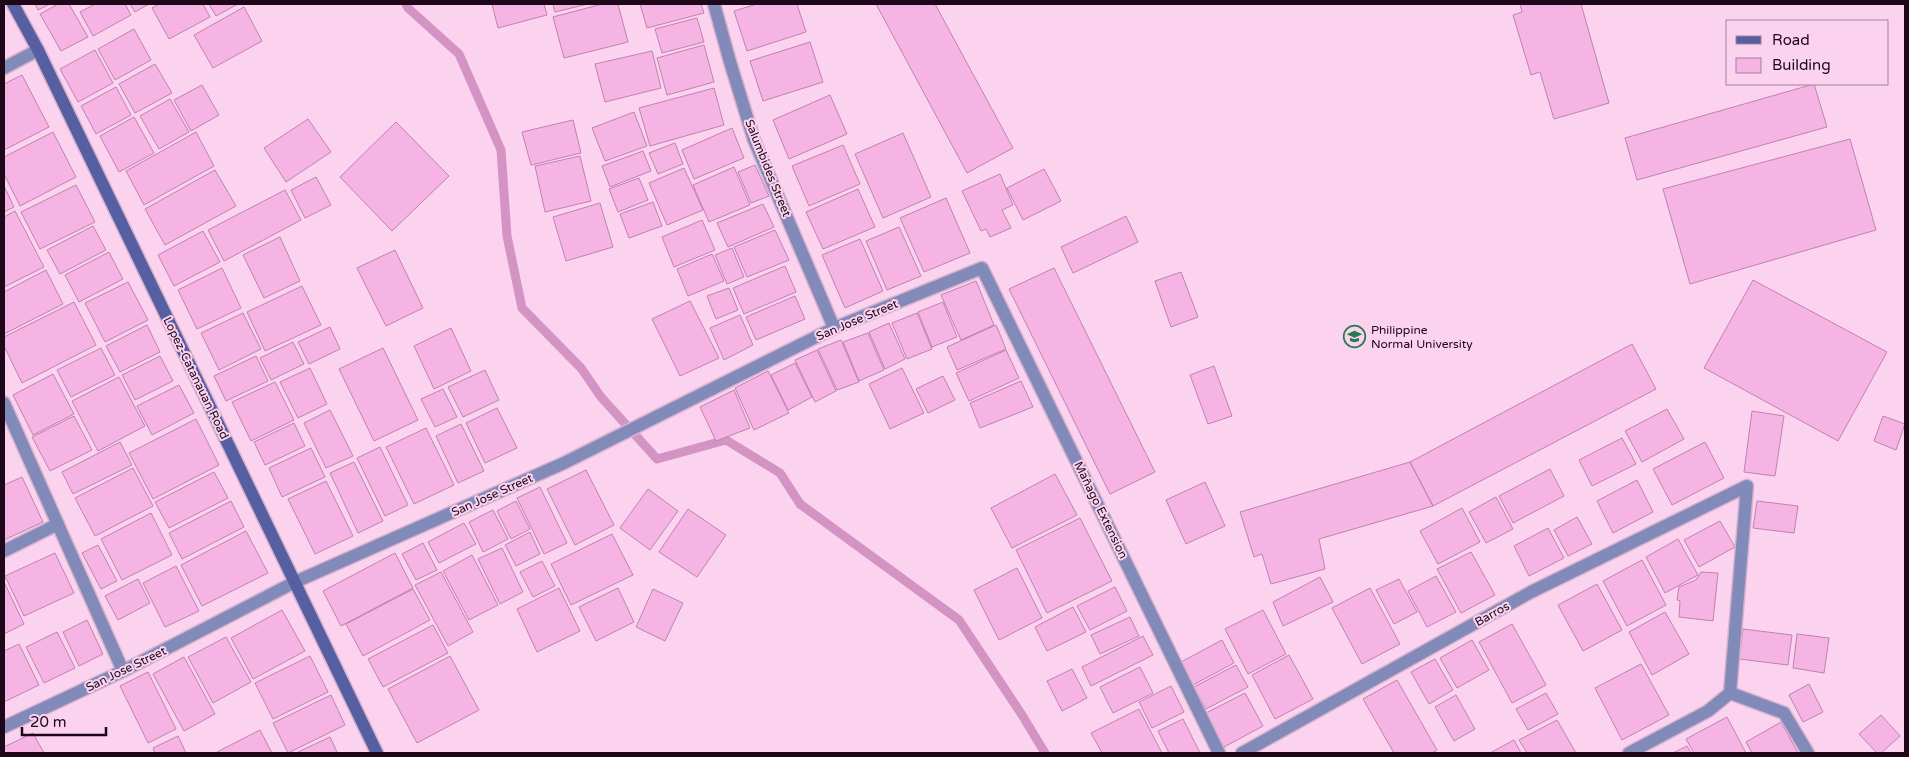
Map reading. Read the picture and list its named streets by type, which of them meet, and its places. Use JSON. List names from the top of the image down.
{
  "streets": {
    "main road": ["Lopez-Catanauan Road"],
    "street": [
      "Salumbides Street",
      "San Jose Street",
      "Mañago Extension",
      "Barros"
    ]
  },
  "crossings": [
    ["Salumbides Street", "San Jose Street"],
    ["San Jose Street", "Lopez-Catanauan Road"],
    ["San Jose Street", "Mañago Extension"]
  ],
  "places": {
    "school or university": ["Philippine Normal University"]
  },
  "legend": ["Road", "Building"],
  "scale_bar": "20 m"
}
